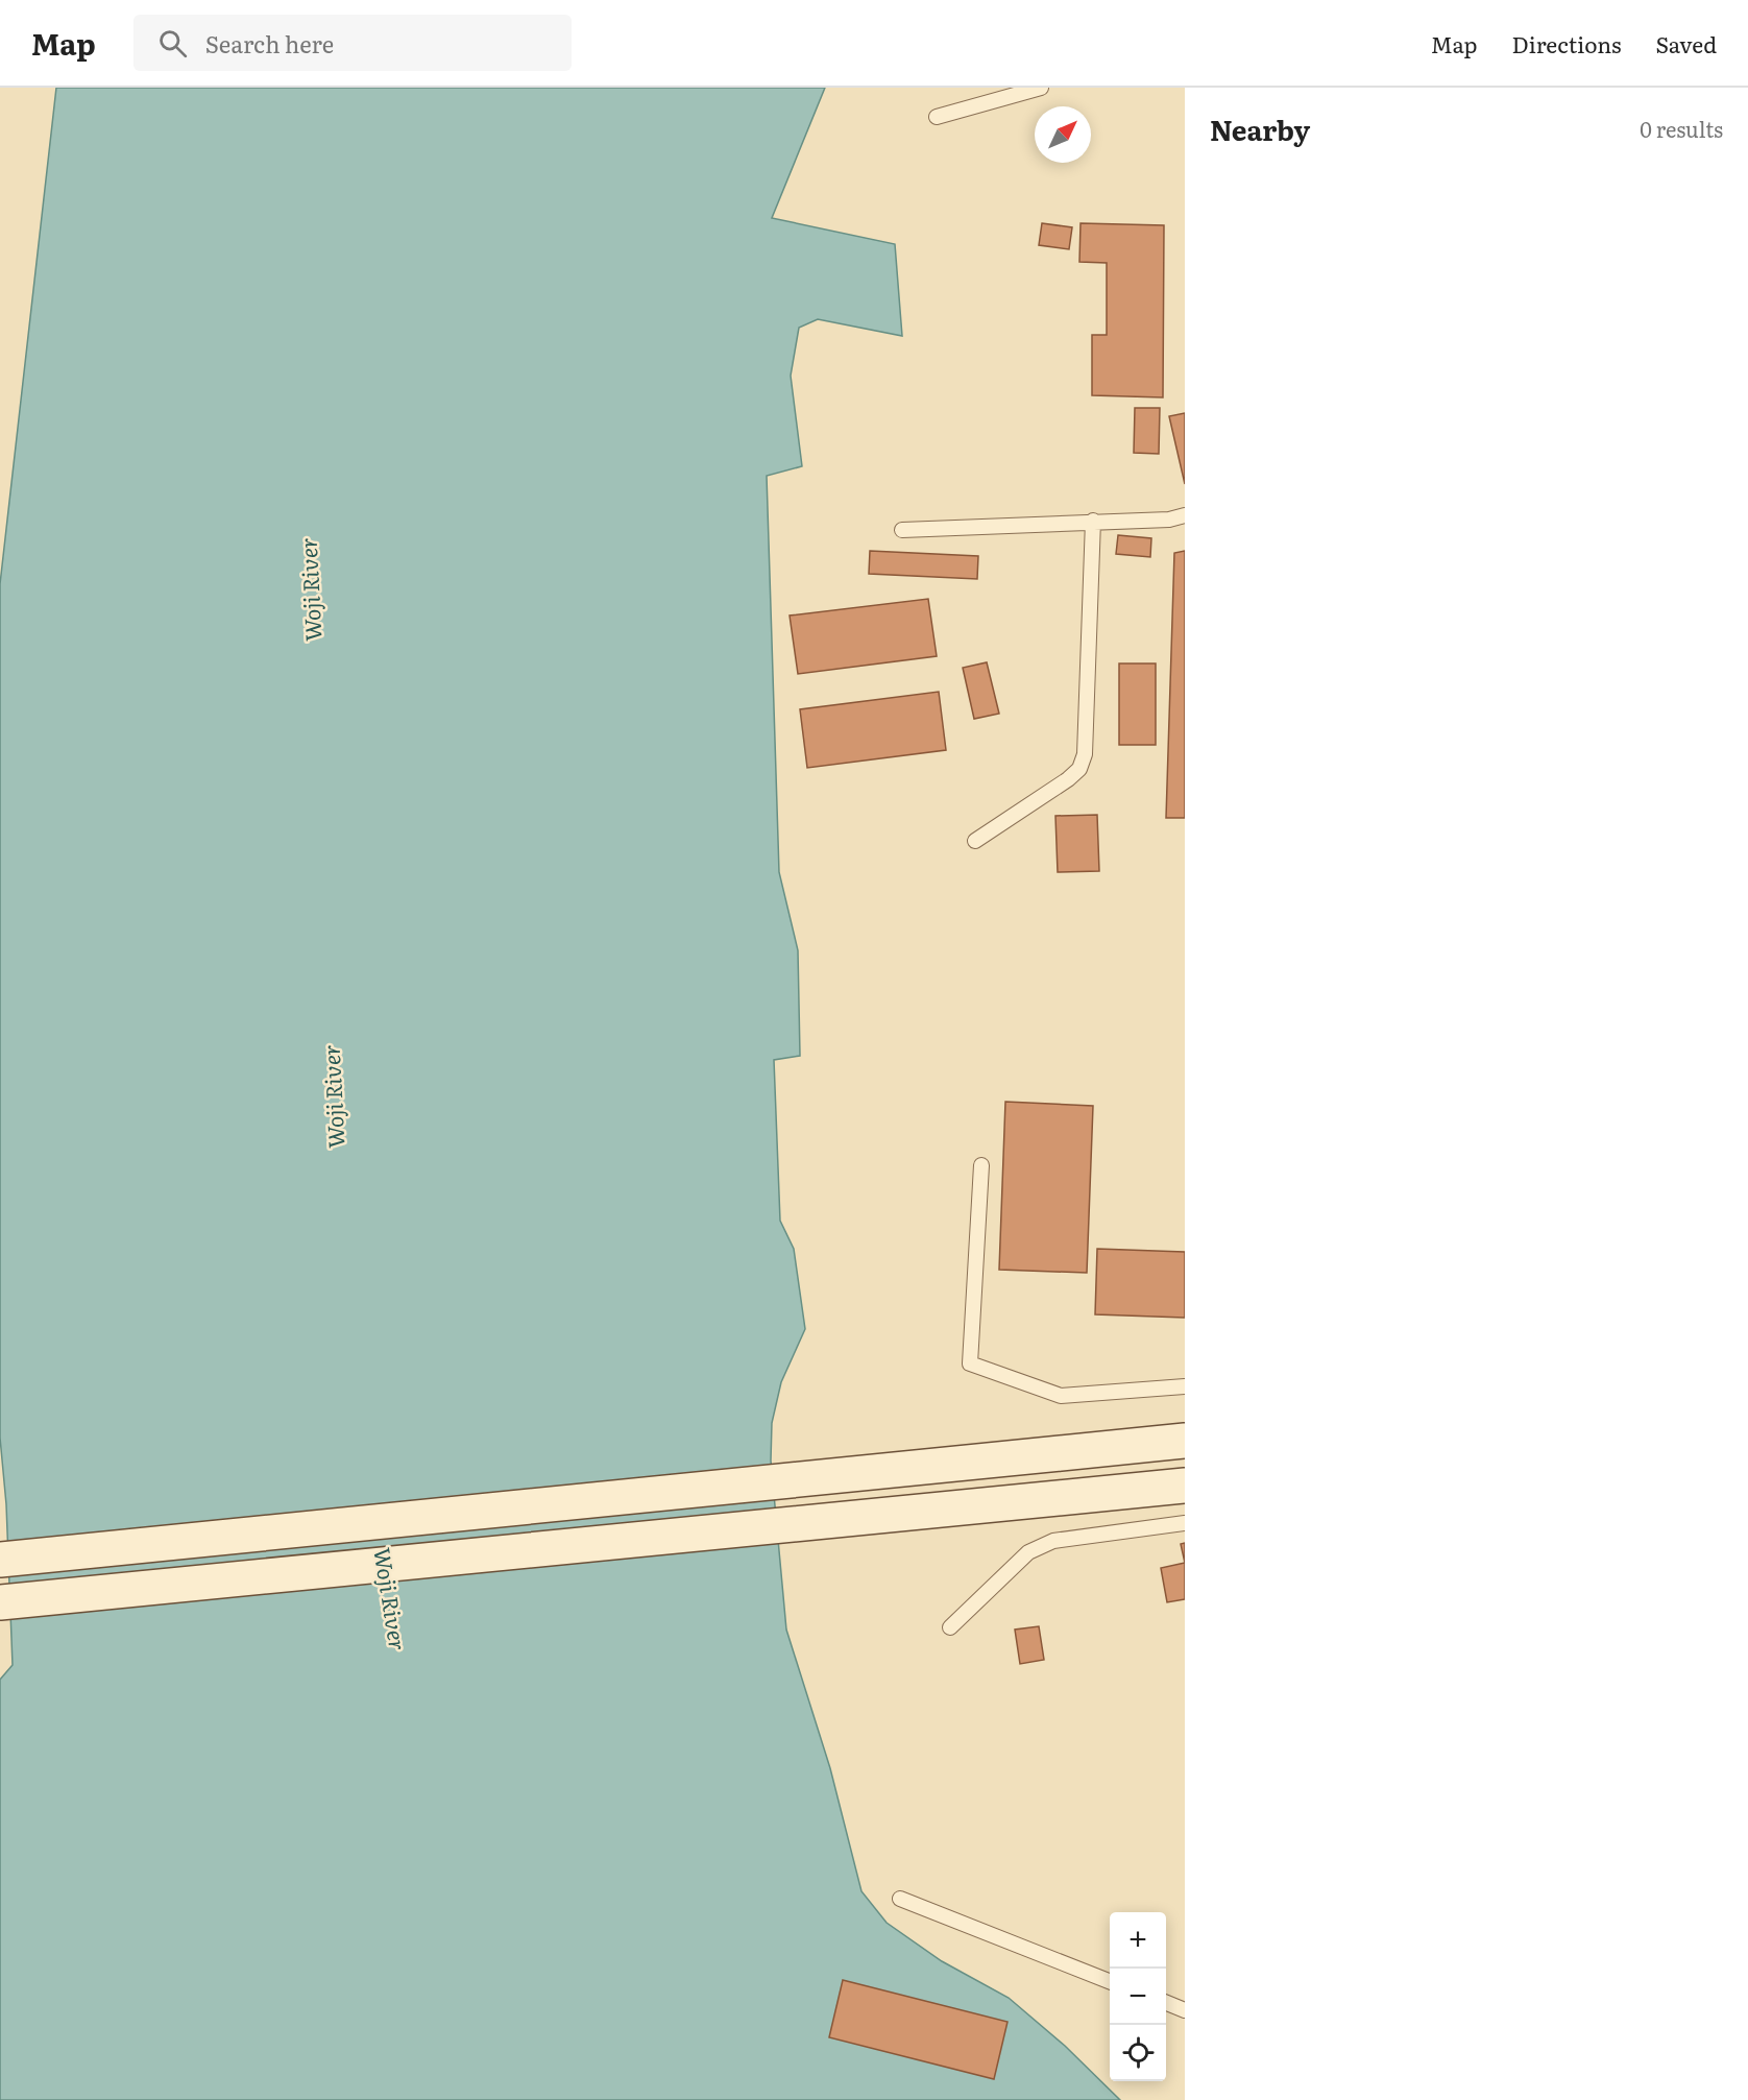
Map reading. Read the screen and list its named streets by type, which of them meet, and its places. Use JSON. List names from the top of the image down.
{
  "water": ["Woji River"],
  "north": "top right",
  "page": {
    "header": "Map",
    "search": "Search here",
    "nav": ["Map", "Directions", "Saved"],
    "heading": ["Nearby", "0 results"],
    "map_buttons": ["+", "−"]
  }
}
